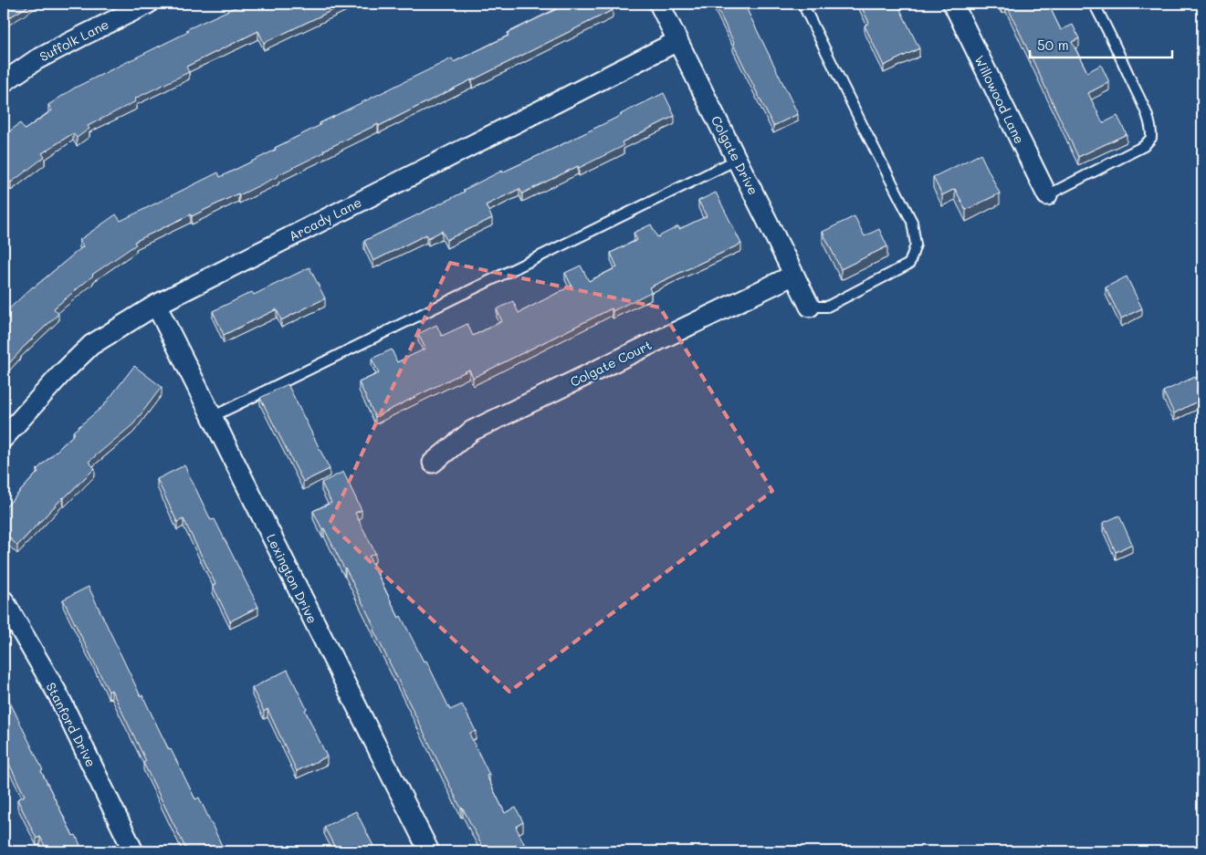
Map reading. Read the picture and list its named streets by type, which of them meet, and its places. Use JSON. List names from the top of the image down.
{
  "streets": {
    "street": [
      "Suffolk Lane",
      "Willowood Lane",
      "Colgate Drive",
      "Arcady Lane",
      "Colgate Court",
      "Lexington Drive",
      "Stanford Drive"
    ]
  },
  "crossings": [
    ["Colgate Drive", "Arcady Lane"],
    ["Colgate Drive", "Colgate Court"],
    ["Arcady Lane", "Lexington Drive"]
  ],
  "scale_bar": "50 m"
}
